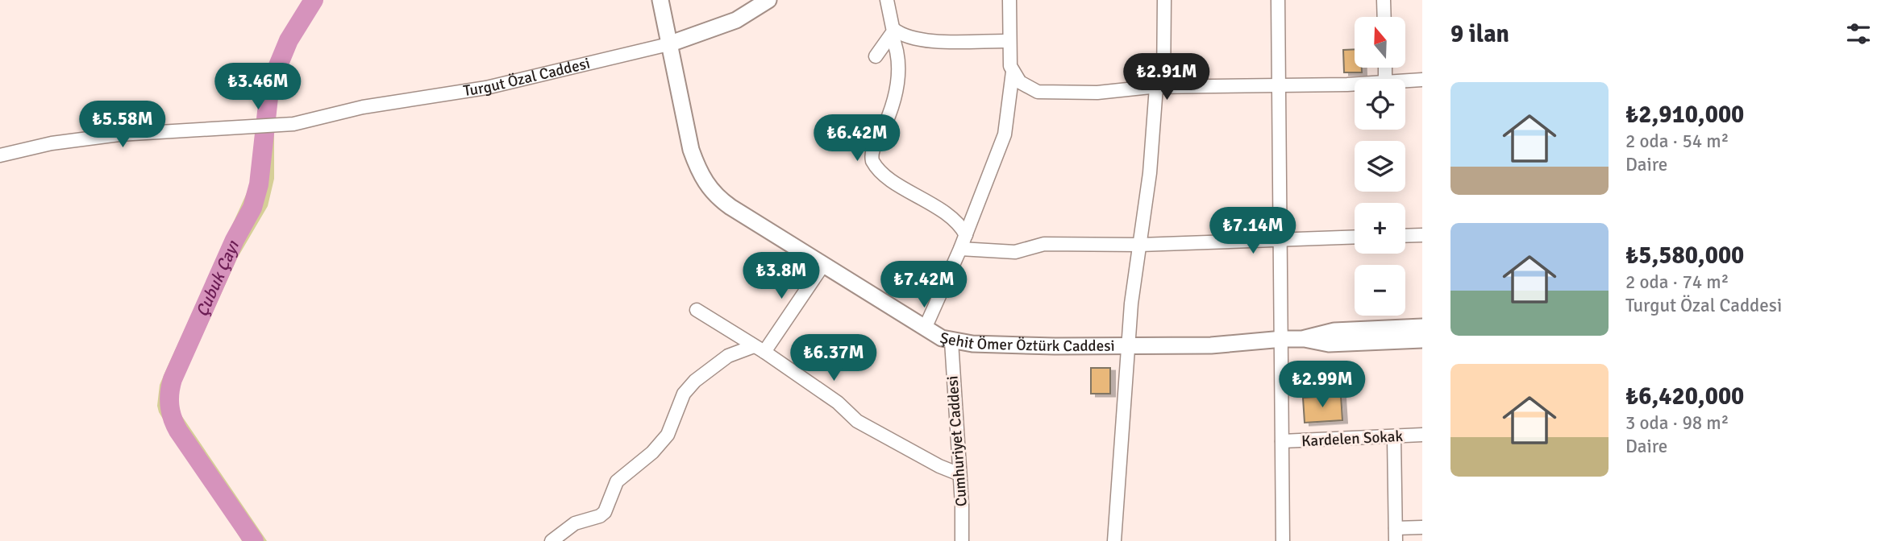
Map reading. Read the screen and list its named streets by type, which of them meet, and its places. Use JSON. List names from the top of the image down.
{
  "streets": {
    "street": [
      "Turgut Özal Caddesi",
      "Şehit Ömer Öztürk Caddesi",
      "Kardelen Sokak",
      "Cumhuriyet Caddesi"
    ]
  },
  "crossings": [
    ["Turgut Özal Caddesi", "Şehit Ömer Öztürk Caddesi"],
    ["Şehit Ömer Öztürk Caddesi", "Cumhuriyet Caddesi"]
  ],
  "water": ["Çubuk Çayı"],
  "north": "top",
  "page": {
    "heading": "9 ilan",
    "map_buttons": ["+", "−"],
    "price": [
      "₺2.91M",
      "₺3.46M",
      "₺5.58M",
      "₺6.42M",
      "₺7.14M",
      "₺3.8M",
      "₺7.42M",
      "₺6.37M",
      "₺2.99M"
    ],
    "list": [
      {
        "name": "₺2,910,000",
        "note": "2 oda · 54 m² · Daire"
      },
      {
        "name": "₺5,580,000",
        "note": "2 oda · 74 m² · Turgut Özal Caddesi"
      },
      {
        "name": "₺6,420,000",
        "note": "3 oda · 98 m² · Daire"
      }
    ]
  }
}
